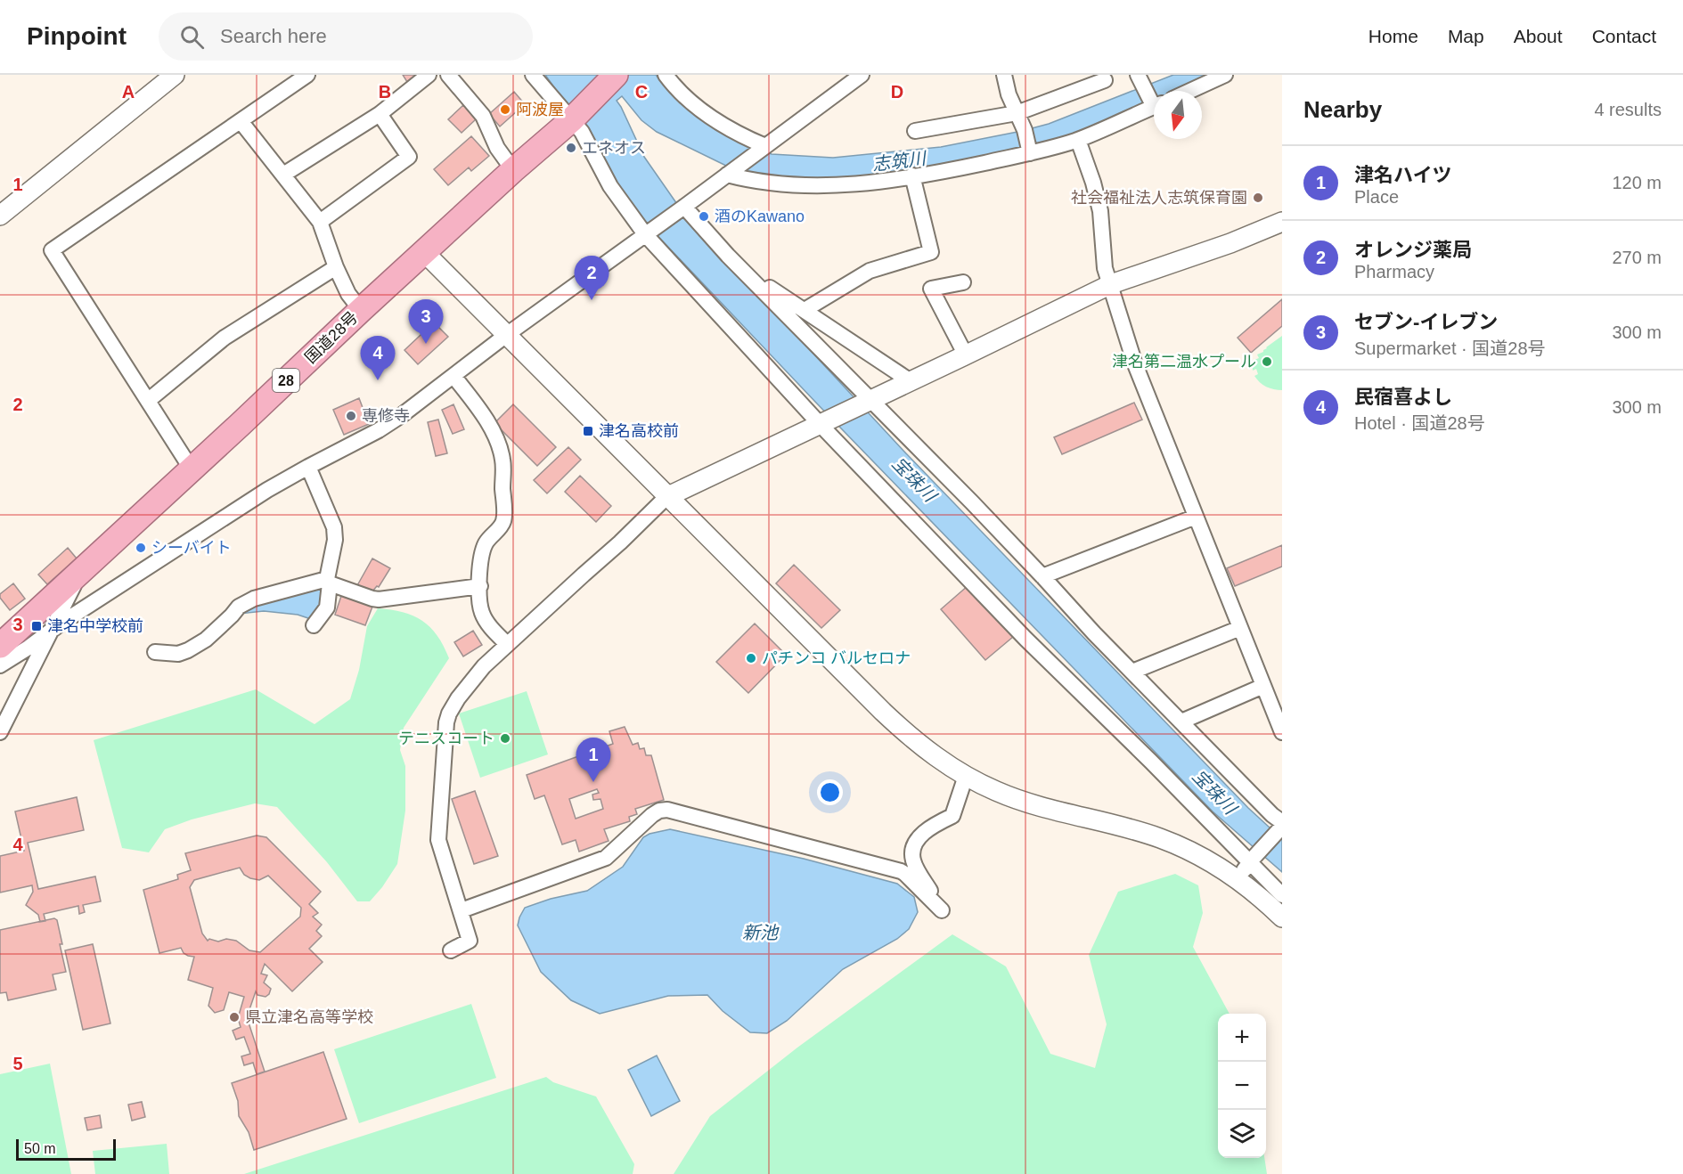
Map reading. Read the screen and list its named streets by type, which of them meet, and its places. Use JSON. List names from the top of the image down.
{
  "streets": {
    "highway": ["国道28号", "28"]
  },
  "water": ["志筑川", "宝珠川", "新池"],
  "places": {
    "other": [
      "阿波屋",
      "エネオス",
      "社会福祉法人志筑保育園",
      "酒のKawano",
      "津名第二温水プール",
      "専修寺",
      "シーバイト",
      "パチンコ バルセロナ",
      "テニスコート",
      "県立津名高等学校"
    ],
    "transit": ["津名高校前", "津名中学校前"]
  },
  "scale_bar": "50 m",
  "north": "bottom",
  "page": {
    "header": "Pinpoint",
    "search": "Search here",
    "nav": [
      "Home",
      "Map",
      "About",
      "Contact"
    ],
    "heading": ["Nearby", "4 results"],
    "list": [
      {
        "mark": "1",
        "name": "津名ハイツ",
        "note": "Place",
        "value": "120 m"
      },
      {
        "mark": "2",
        "name": "オレンジ薬局",
        "note": "Pharmacy",
        "value": "270 m"
      },
      {
        "mark": "3",
        "name": "セブン-イレブン",
        "note": "Supermarket · 国道28号",
        "value": "300 m"
      },
      {
        "mark": "4",
        "name": "民宿喜よし",
        "note": "Hotel · 国道28号",
        "value": "300 m"
      }
    ],
    "pins": [
      "2",
      "3",
      "4",
      "1"
    ],
    "map_buttons": ["+", "−"],
    "scale": "50 m"
  },
  "grid": {
    "columns": [
      "A",
      "B",
      "C",
      "D"
    ],
    "rows": [
      "1",
      "2",
      "3",
      "4",
      "5"
    ]
  }
}
